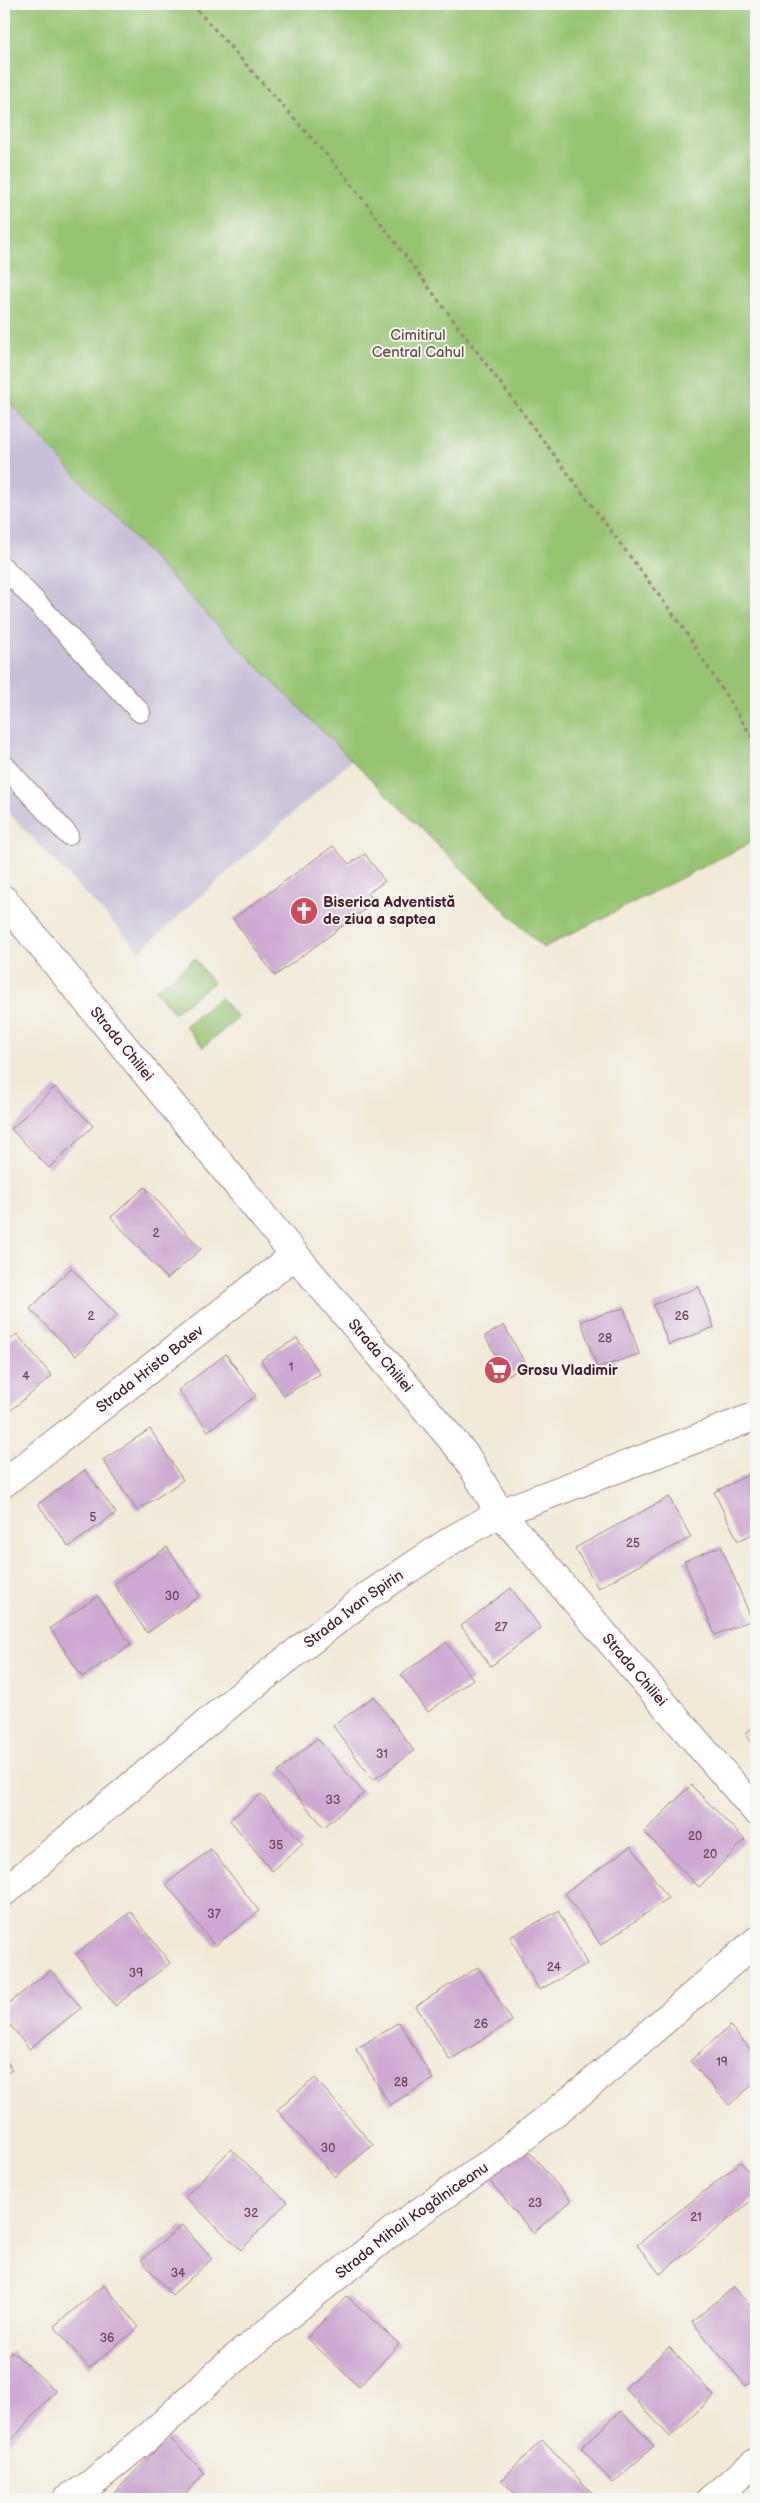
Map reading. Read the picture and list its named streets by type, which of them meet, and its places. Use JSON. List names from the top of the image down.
{
  "streets": {
    "street": [
      "Strada Chiliei",
      "Strada Hristo Botev",
      "Strada Ivan Spirin",
      "Strada Mihail Kogălniceanu"
    ]
  },
  "crossings": [
    ["Strada Chiliei", "Strada Hristo Botev"],
    ["Strada Chiliei", "Strada Ivan Spirin"]
  ],
  "parks": ["Cimitirul Central Cahul"],
  "places": {
    "church": ["Biserica Adventistă de ziua a saptea"],
    "supermarket": ["Grosu Vladimir"]
  },
  "house_numbers": [
    "2",
    "2",
    "26",
    "28",
    "1",
    "4",
    "5",
    "25",
    "30",
    "27",
    "31",
    "33",
    "20",
    "35",
    "20",
    "37",
    "24",
    "39",
    "26",
    "19",
    "28",
    "30",
    "23",
    "32",
    "21",
    "34",
    "36"
  ]
}
